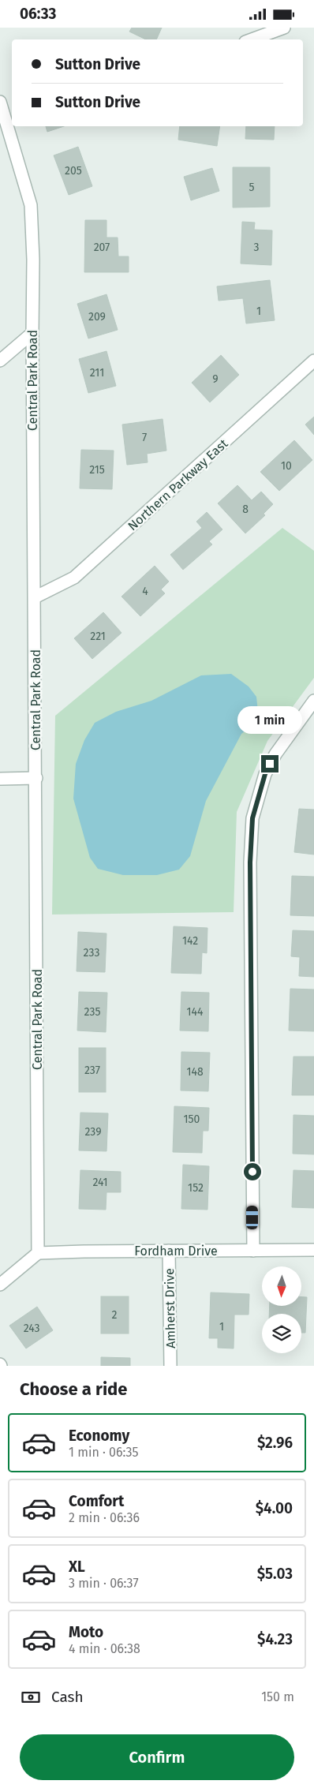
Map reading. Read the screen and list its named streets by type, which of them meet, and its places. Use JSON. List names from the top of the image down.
{
  "streets": {
    "street": [
      "Central Park Road",
      "Northern Parkway East",
      "Fordham Drive",
      "Amherst Drive"
    ]
  },
  "crossings": [
    ["Central Park Road", "Northern Parkway East"],
    ["Central Park Road", "Fordham Drive"],
    ["Fordham Drive", "Amherst Drive"]
  ],
  "house_numbers": [
    "205",
    "5",
    "207",
    "3",
    "1",
    "209",
    "211",
    "9",
    "7",
    "10",
    "215",
    "8",
    "4",
    "221",
    "142",
    "233",
    "235",
    "144",
    "237",
    "148",
    "150",
    "239",
    "241",
    "152",
    "2",
    "1",
    "243"
  ],
  "north": "bottom",
  "page": {
    "status": "06:33",
    "banner": ["Sutton Drive", "Sutton Drive"],
    "bubble": "1 min",
    "heading": "Choose a ride",
    "list": [
      {
        "name": "Economy",
        "note": "1 min · 06:35",
        "value": "$2.96"
      },
      {
        "name": "Comfort",
        "note": "2 min · 06:36",
        "value": "$4.00"
      },
      {
        "name": "XL",
        "note": "3 min · 06:37",
        "value": "$5.03"
      },
      {
        "name": "Moto",
        "note": "4 min · 06:38",
        "value": "$4.23"
      }
    ],
    "pay": ["Cash", "150 m"],
    "buttons": "Confirm"
  }
}
